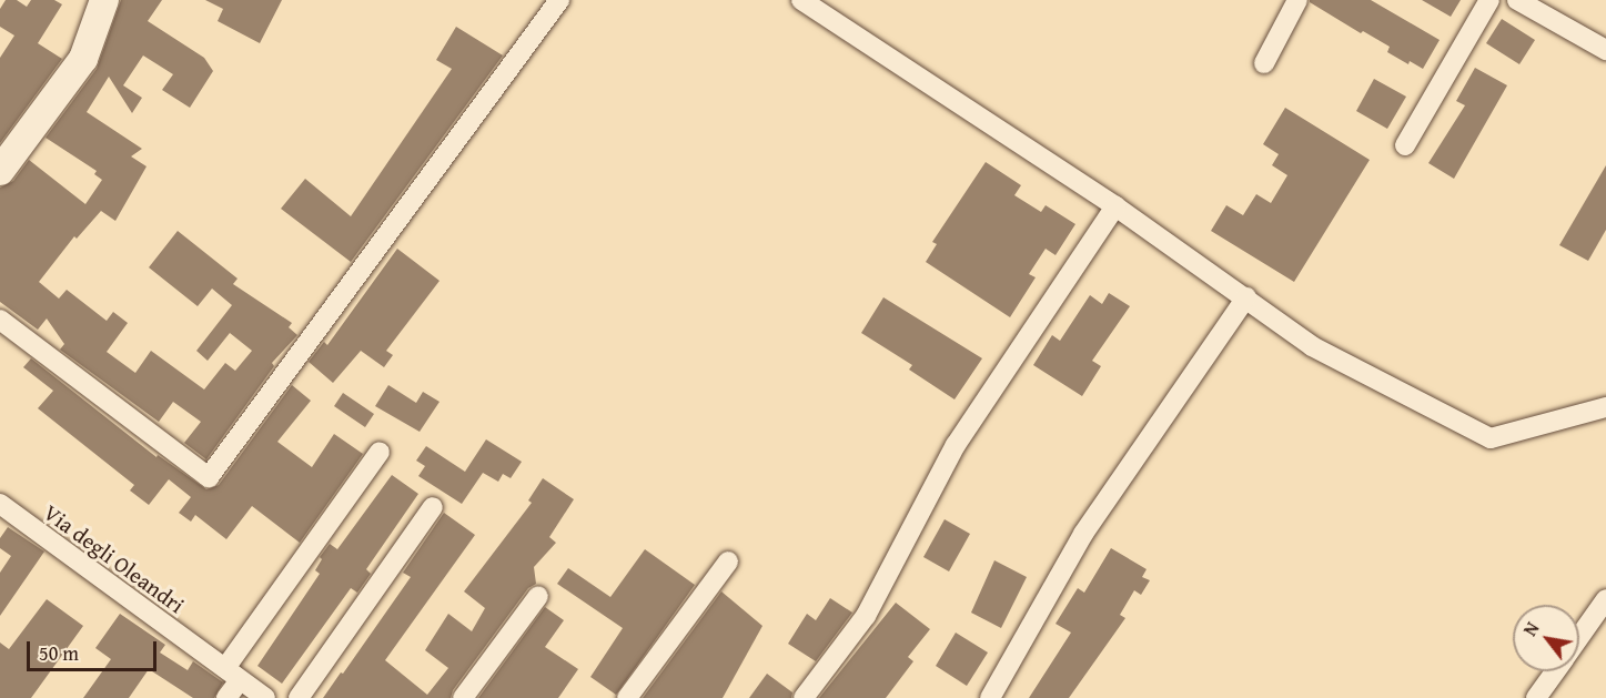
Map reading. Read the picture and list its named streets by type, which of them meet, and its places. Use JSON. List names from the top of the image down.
{
  "streets": {
    "street": ["Via degli Oleandri"]
  },
  "scale_bar": "50 m",
  "north": "top left"
}
